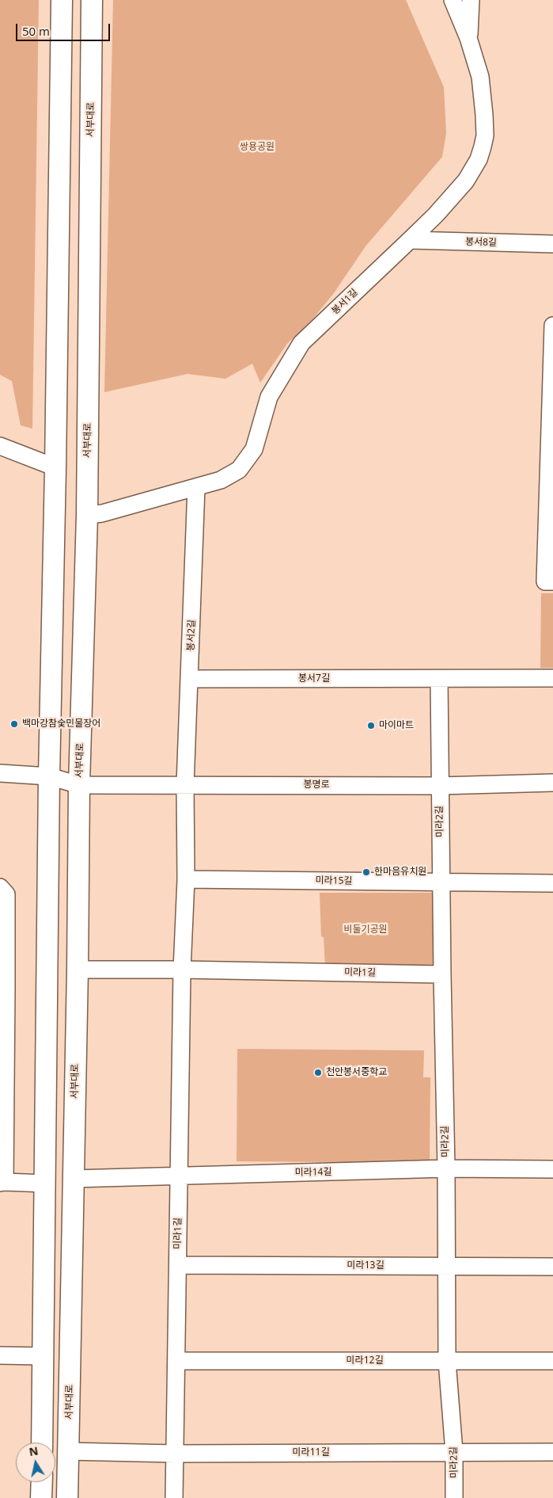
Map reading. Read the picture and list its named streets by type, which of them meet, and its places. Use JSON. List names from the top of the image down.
{
  "streets": {
    "main road": ["서부대로"],
    "street": [
      "봉서8길",
      "봉서1길",
      "봉서2길",
      "봉서7길",
      "봉명로",
      "미라2길",
      "미라15길",
      "미라1길",
      "미라14길",
      "미라13길",
      "미라12길",
      "미라11길"
    ]
  },
  "crossings": [
    ["서부대로", "봉서1길"],
    ["서부대로", "봉명로"],
    ["서부대로", "미라1길"],
    ["서부대로", "미라14길"],
    ["서부대로", "미라11길"],
    ["봉서8길", "봉서1길"],
    ["봉서1길", "봉서2길"],
    ["봉서2길", "봉서7길"],
    ["봉서2길", "봉명로"],
    ["봉서2길", "미라1길"],
    ["봉명로", "미라2길"],
    ["봉명로", "미라1길"],
    ["미라2길", "미라15길"],
    ["미라2길", "미라1길"],
    ["미라2길", "미라14길"],
    ["미라2길", "미라13길"],
    ["미라2길", "미라12길"],
    ["미라2길", "미라11길"],
    ["미라15길", "미라1길"],
    ["미라1길", "미라14길"],
    ["미라1길", "미라13길"],
    ["미라1길", "미라12길"],
    ["미라1길", "미라11길"]
  ],
  "parks": ["쌍용공원", "비둘기공원"],
  "places": [
    "백마강참숯민물장어",
    "마이마트",
    "한마음유치원",
    "천안봉서중학교"
  ],
  "scale_bar": "50 m",
  "north": "top"
}
